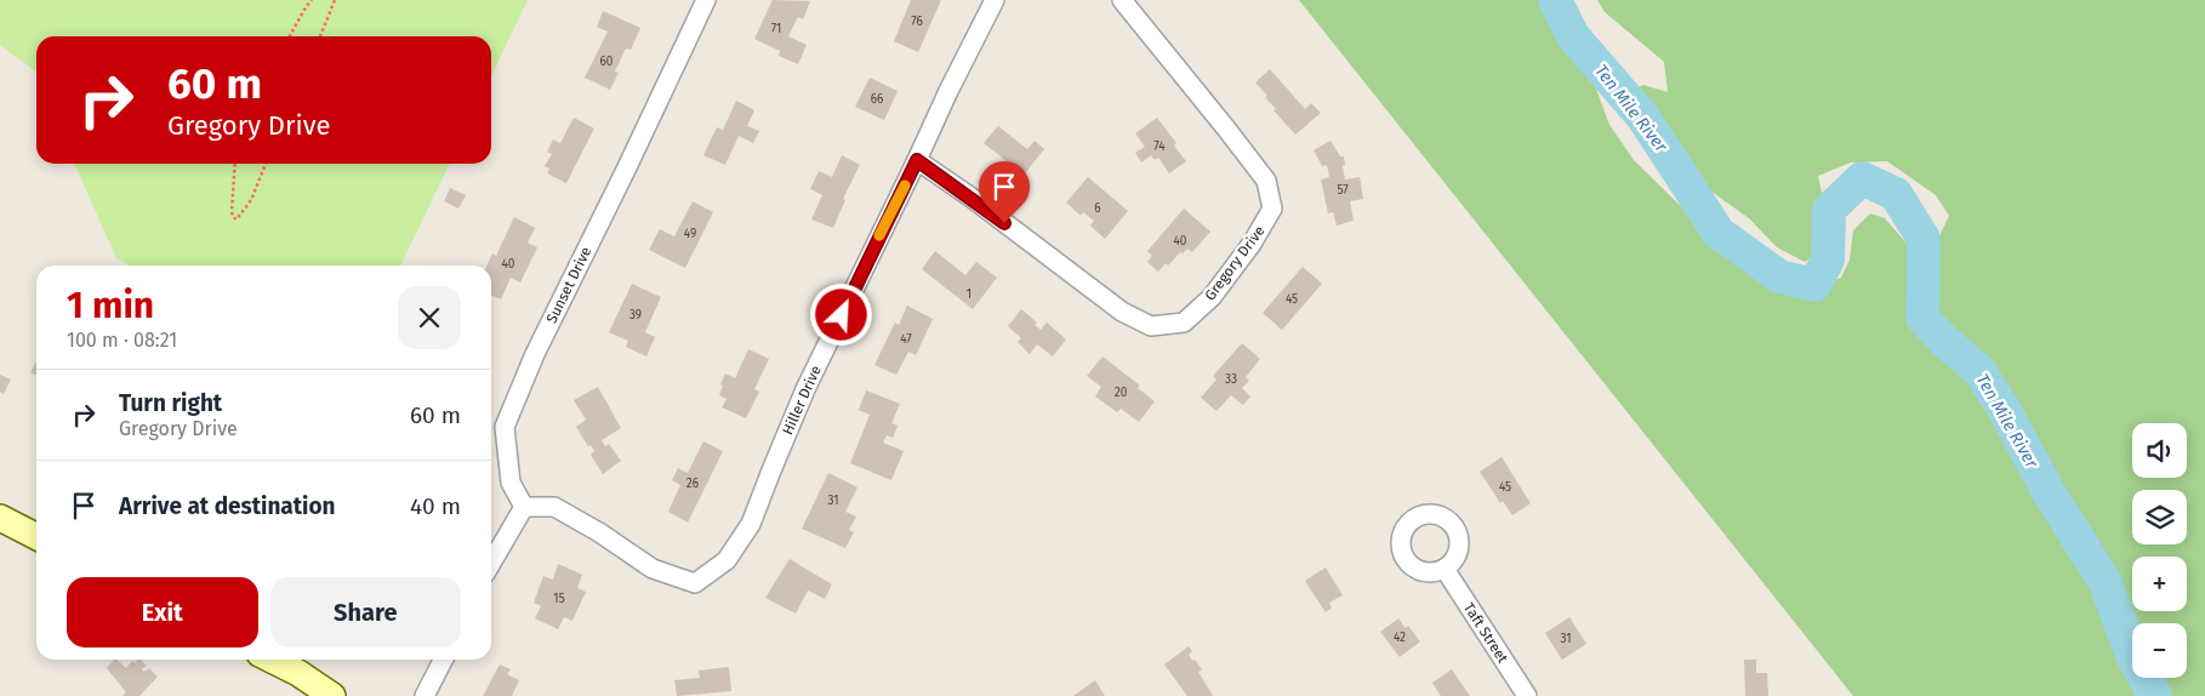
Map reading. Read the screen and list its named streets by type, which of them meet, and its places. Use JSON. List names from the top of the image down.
{
  "streets": {
    "street": [
      "Gregory Drive",
      "Sunset Drive",
      "Hiller Drive",
      "Taft Street"
    ]
  },
  "crossings": [
    ["Gregory Drive", "Hiller Drive"],
    ["Sunset Drive", "Hiller Drive"]
  ],
  "water": ["Ten Mile River"],
  "house_numbers": [
    "76",
    "71",
    "60",
    "66",
    "74",
    "57",
    "6",
    "49",
    "40",
    "40",
    "1",
    "45",
    "39",
    "47",
    "33",
    "20",
    "26",
    "45",
    "31",
    "15",
    "42",
    "31"
  ],
  "page": {
    "turn": ["60 m", "Gregory Drive"],
    "heading": ["1 min", "100 m · 08:21"],
    "list": [
      {
        "name": "Turn right",
        "note": "Gregory Drive",
        "value": "60 m"
      },
      {
        "name": "Arrive at destination",
        "value": "40 m"
      }
    ],
    "map_buttons": ["+", "−"],
    "buttons": ["Exit", "Share"]
  }
}
